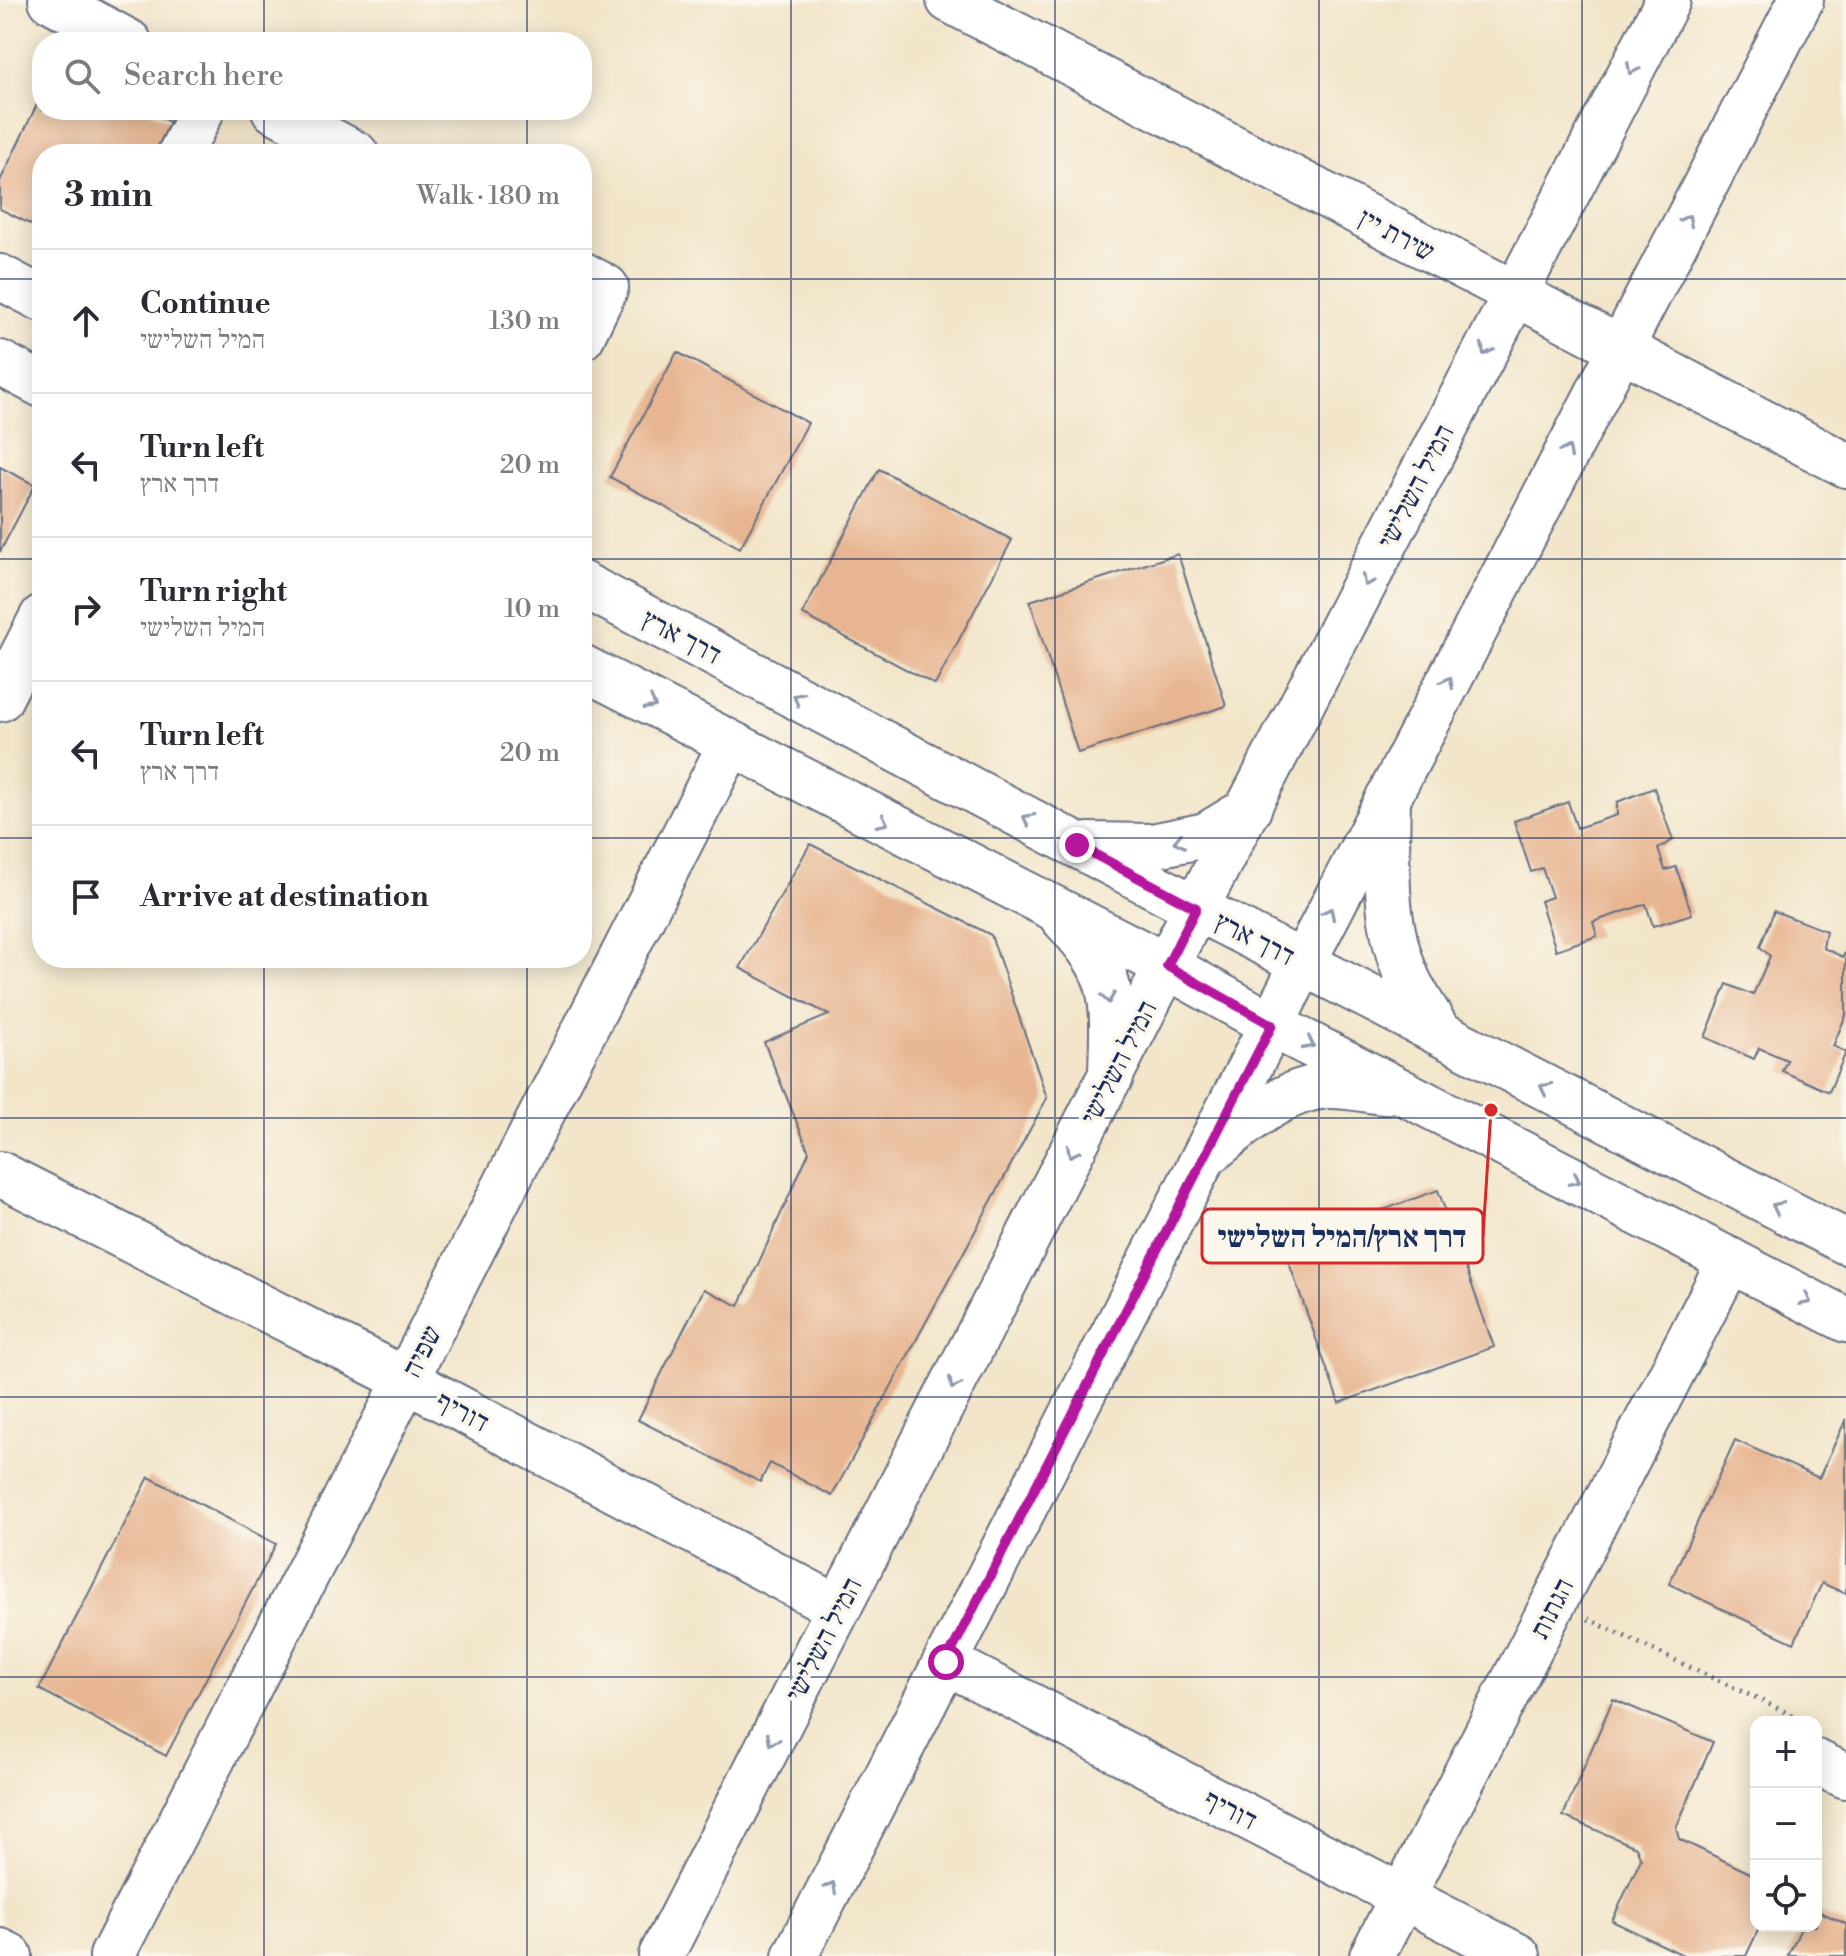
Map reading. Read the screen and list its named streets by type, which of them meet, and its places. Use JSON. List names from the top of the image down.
{
  "streets": {
    "street": [
      "שירת יין",
      "המיל השלישי",
      "דרך ארץ",
      "שפיה",
      "דוריף",
      "הגתות"
    ]
  },
  "crossings": [
    ["שירת יין", "המיל השלישי"],
    ["המיל השלישי", "דרך ארץ"],
    ["המיל השלישי", "דוריף"],
    ["שפיה", "דוריף"],
    ["דוריף", "הגתות"]
  ],
  "places": ["דרך ארץ/המיל השלישי"],
  "page": {
    "search": "Search here",
    "heading": ["3 min", "Walk · 180 m"],
    "list": [
      ["Continue", "המיל השלישי", "130 m"],
      ["Turn left", "דרך ארץ", "20 m"],
      ["Turn right", "המיל השלישי", "10 m"],
      ["Turn left", "דרך ארץ", "20 m"],
      "Arrive at destination"
    ],
    "map_buttons": ["+", "−"]
  }
}
